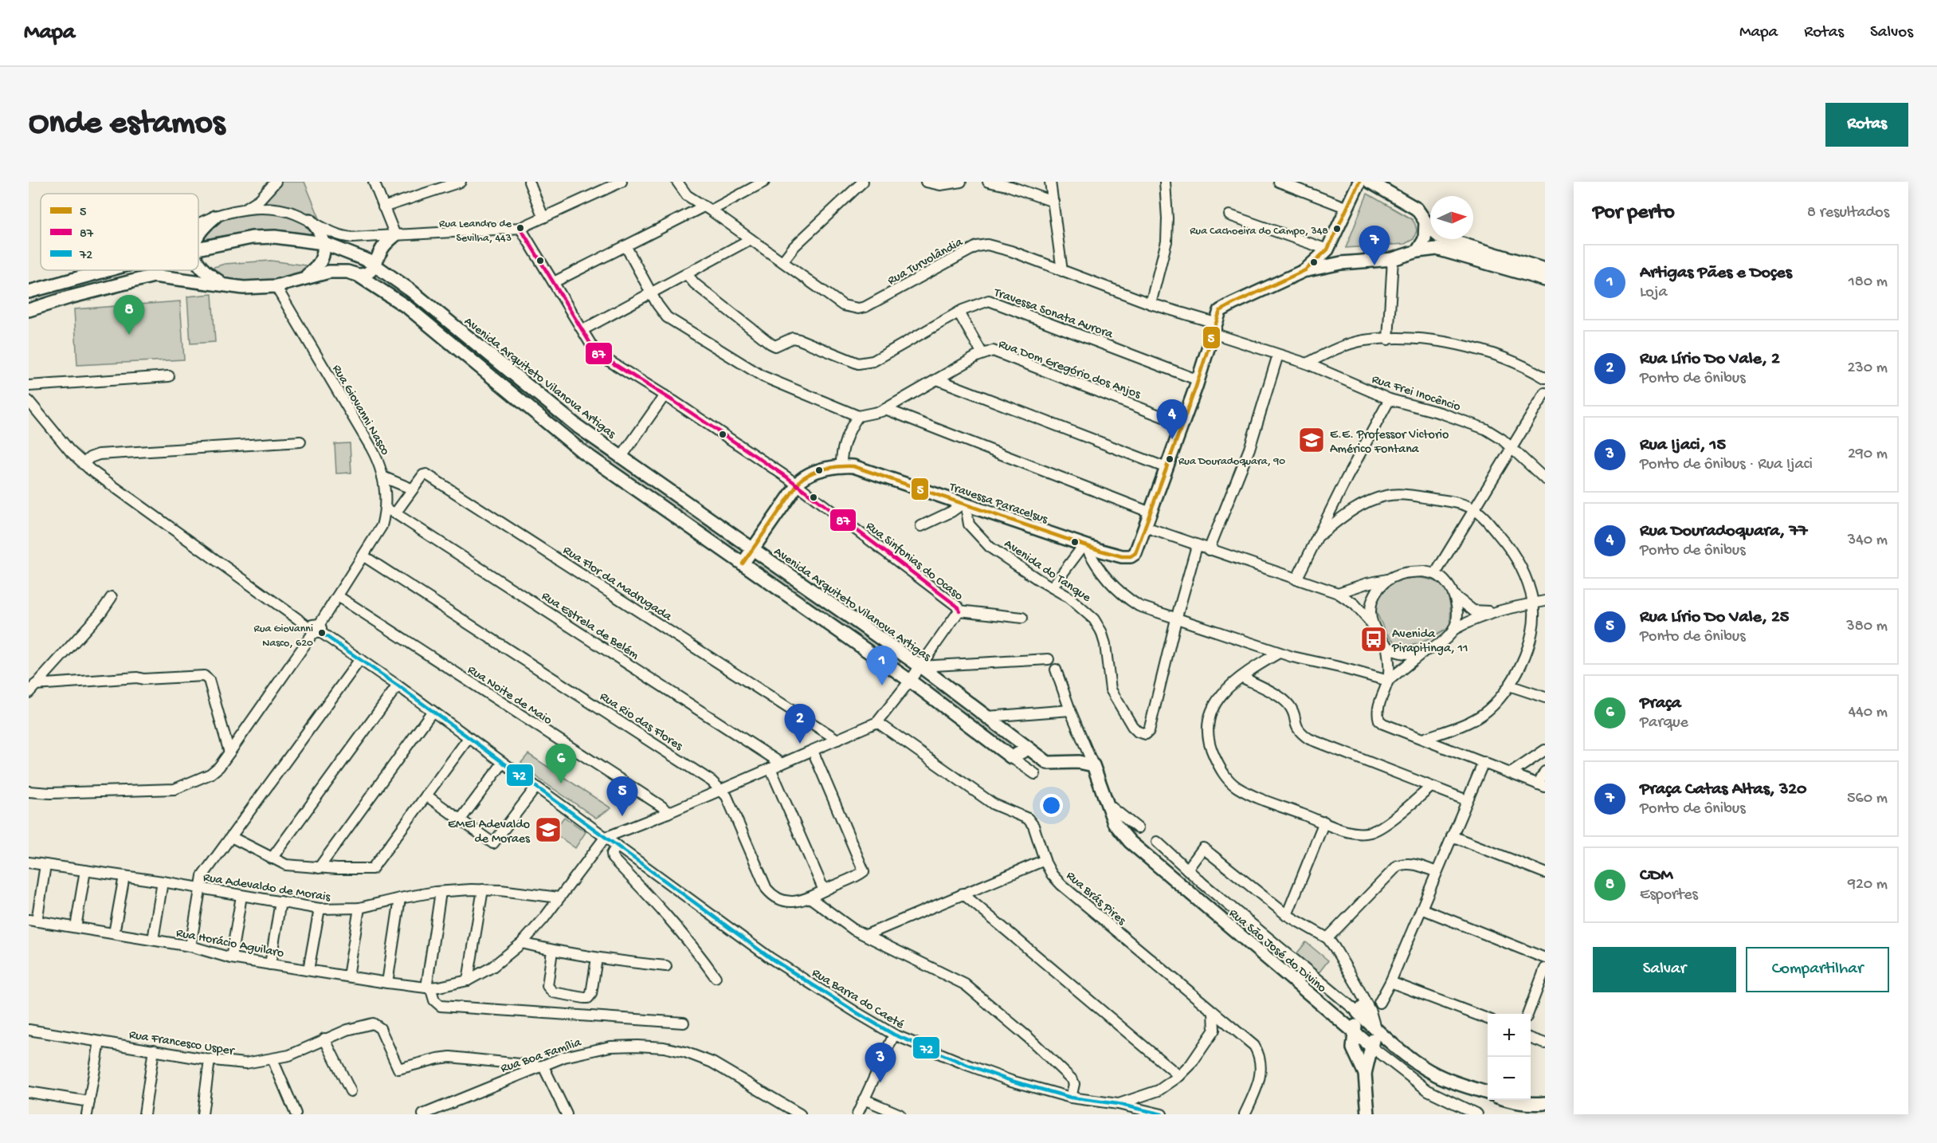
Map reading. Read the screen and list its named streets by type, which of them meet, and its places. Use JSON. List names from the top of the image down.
{
  "streets": {
    "main road": ["Avenida Arquiteto Vilanova Artigas", "Travessa Paracelsus", "Rua São José do Divino"],
    "street": [
      "Rua Turvolândia",
      "Travessa Sonata Aurora",
      "Rua Dom Gregório dos Anjos",
      "Rua Frei Inocêncio",
      "Rua Giovanni Nasco",
      "Rua Sinfonias do Ocaso",
      "Avenida do Tanque",
      "Rua Flor da Madrugada",
      "Rua Estrela de Belém",
      "Rua Noite de Maio",
      "Rua Rio das Flores",
      "Rua Adevaldo de Morais",
      "Rua Brás Pires",
      "Rua Horácio Aguilaro",
      "Rua Barra do Caeté",
      "Rua Francesco Usper",
      "Rua Boa Família"
    ]
  },
  "crossings": [
    ["Rua Turvolândia", "Rua Frei Inocêncio"],
    ["Avenida Arquiteto Vilanova Artigas", "Rua São José do Divino"],
    ["Rua Giovanni Nasco", "Rua Flor da Madrugada"],
    ["Rua Giovanni Nasco", "Rua Estrela de Belém"],
    ["Rua Giovanni Nasco", "Rua Noite de Maio"],
    ["Rua Giovanni Nasco", "Rua Rio das Flores"],
    ["Rua Giovanni Nasco", "Rua Barra do Caeté"],
    ["Travessa Paracelsus", "Rua Sinfonias do Ocaso"],
    ["Travessa Paracelsus", "Avenida do Tanque"],
    ["Rua Flor da Madrugada", "Rua Estrela de Belém"],
    ["Rua Francesco Usper", "Rua Boa Família"]
  ],
  "places": {
    "other": [
      "Rua Leandro de Sevilha, 443",
      "Rua Cachoeira do Campo, 348",
      "Rua Douradoquara, 90",
      "Rua Giovanni Nasco, 620"
    ],
    "school or university": ["E.E. Professor Victorio Américo Fontana", "EMEI Adevaldo de Moraes"],
    "bus stop": ["Avenida Pirapitinga, 11"]
  },
  "lines": ["transit line 5", "transit line 87", "transit line 72"],
  "legend": ["5", "87", "72"],
  "north": "right",
  "page": {
    "header": "Mapa",
    "nav": ["Mapa", "Rotas", "Salvos"],
    "buttons": [
      "Rotas",
      ["Salvar", "Compartilhar"]
    ],
    "title": "Onde estamos",
    "heading": ["Por perto", "8 resultados"],
    "pins": [
      "7",
      "8",
      "4",
      "1",
      "2",
      "6",
      "5",
      "3"
    ],
    "list": [
      {
        "mark": "1",
        "name": "Artigas Pães e Doçes",
        "note": "Loja",
        "value": "180 m"
      },
      {
        "mark": "2",
        "name": "Rua Lírio Do Vale, 2",
        "note": "Ponto de ônibus",
        "value": "230 m"
      },
      {
        "mark": "3",
        "name": "Rua Ijaci, 15",
        "note": "Ponto de ônibus · Rua Ijaci",
        "value": "290 m"
      },
      {
        "mark": "4",
        "name": "Rua Douradoquara, 77",
        "note": "Ponto de ônibus",
        "value": "340 m"
      },
      {
        "mark": "5",
        "name": "Rua Lírio Do Vale, 25",
        "note": "Ponto de ônibus",
        "value": "380 m"
      },
      {
        "mark": "6",
        "name": "Praça",
        "note": "Parque",
        "value": "440 m"
      },
      {
        "mark": "7",
        "name": "Praça Catas Altas, 320",
        "note": "Ponto de ônibus",
        "value": "560 m"
      },
      {
        "mark": "8",
        "name": "CDM",
        "note": "Esportes",
        "value": "920 m"
      }
    ],
    "map_buttons": ["+", "−"]
  }
}
